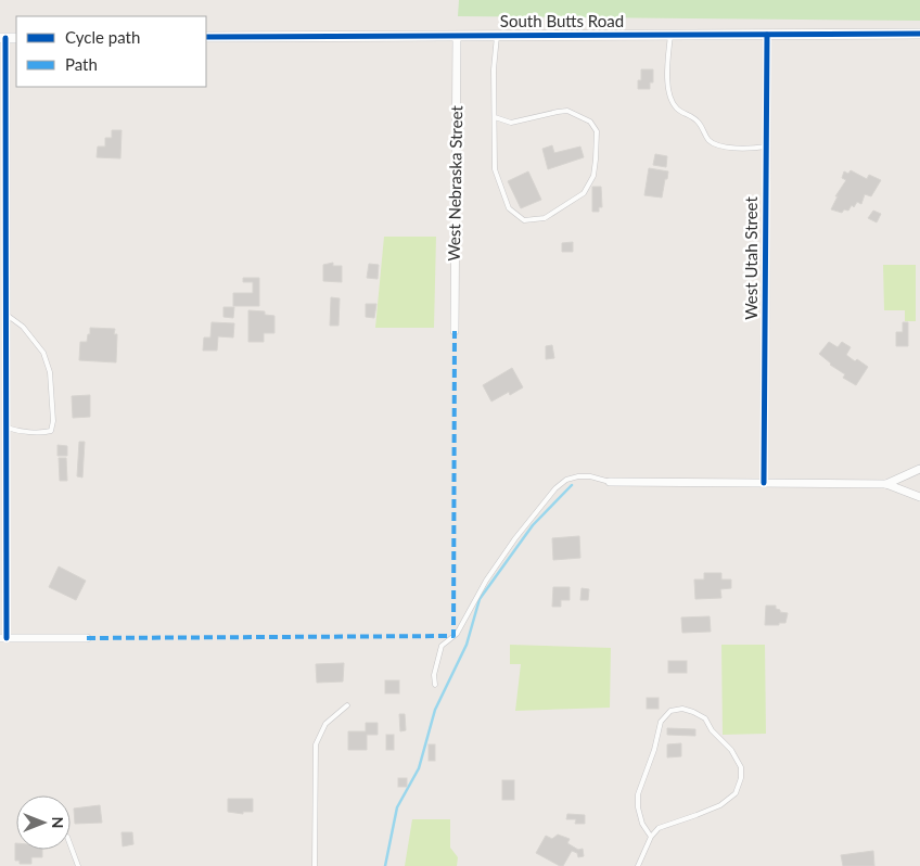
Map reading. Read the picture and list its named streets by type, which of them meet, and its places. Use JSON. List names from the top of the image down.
{
  "streets": {
    "street": ["South Butts Road", "West Nebraska Street", "West Utah Street"]
  },
  "crossings": [
    ["South Butts Road", "West Nebraska Street"],
    ["South Butts Road", "West Utah Street"]
  ],
  "legend": ["Cycle path", "Path"],
  "north": "right"
}
